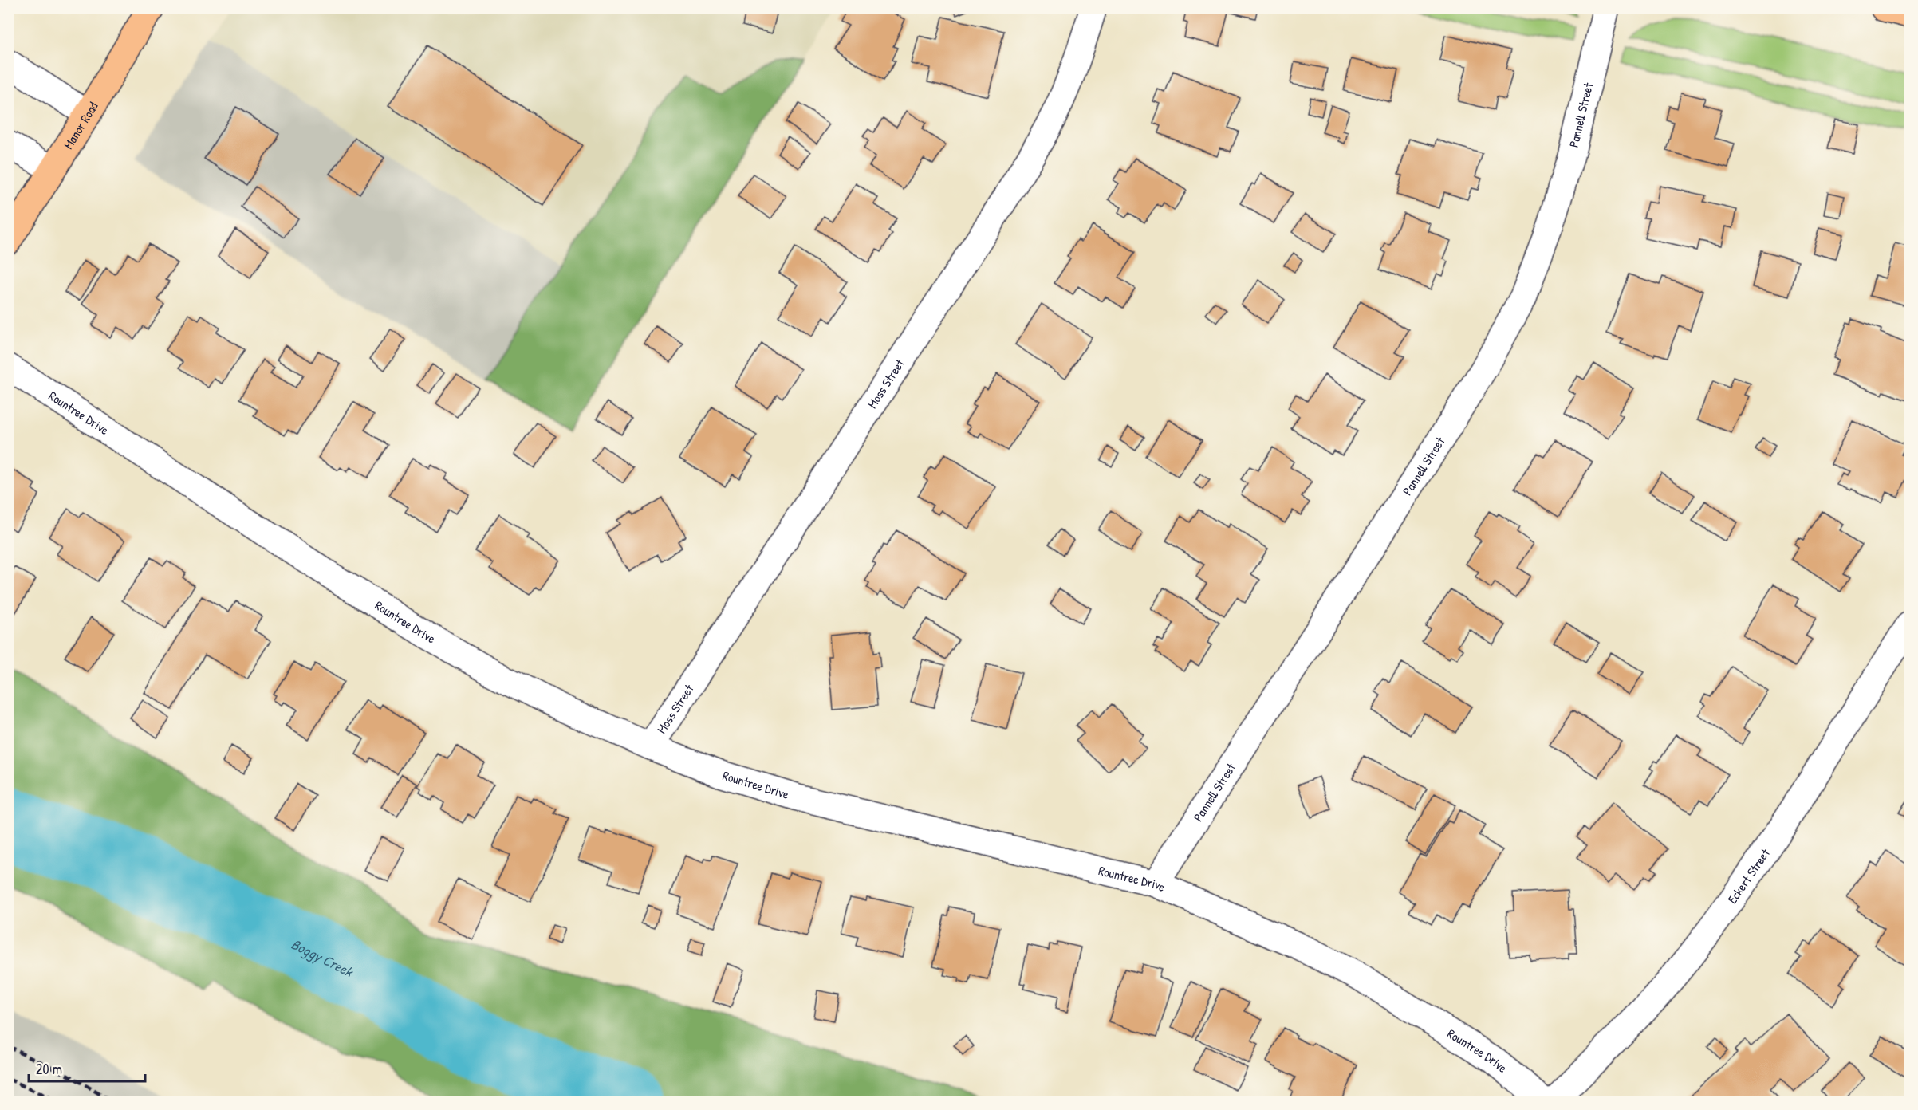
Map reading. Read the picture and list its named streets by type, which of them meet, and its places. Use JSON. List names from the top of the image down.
{
  "streets": {
    "main road": ["Manor Road"],
    "street": [
      "Pannell Street",
      "Moss Street",
      "Rountree Drive",
      "Eckert Street"
    ]
  },
  "crossings": [
    ["Pannell Street", "Rountree Drive"],
    ["Moss Street", "Rountree Drive"]
  ],
  "water": ["Boggy Creek"],
  "scale_bar": "20 m"
}
